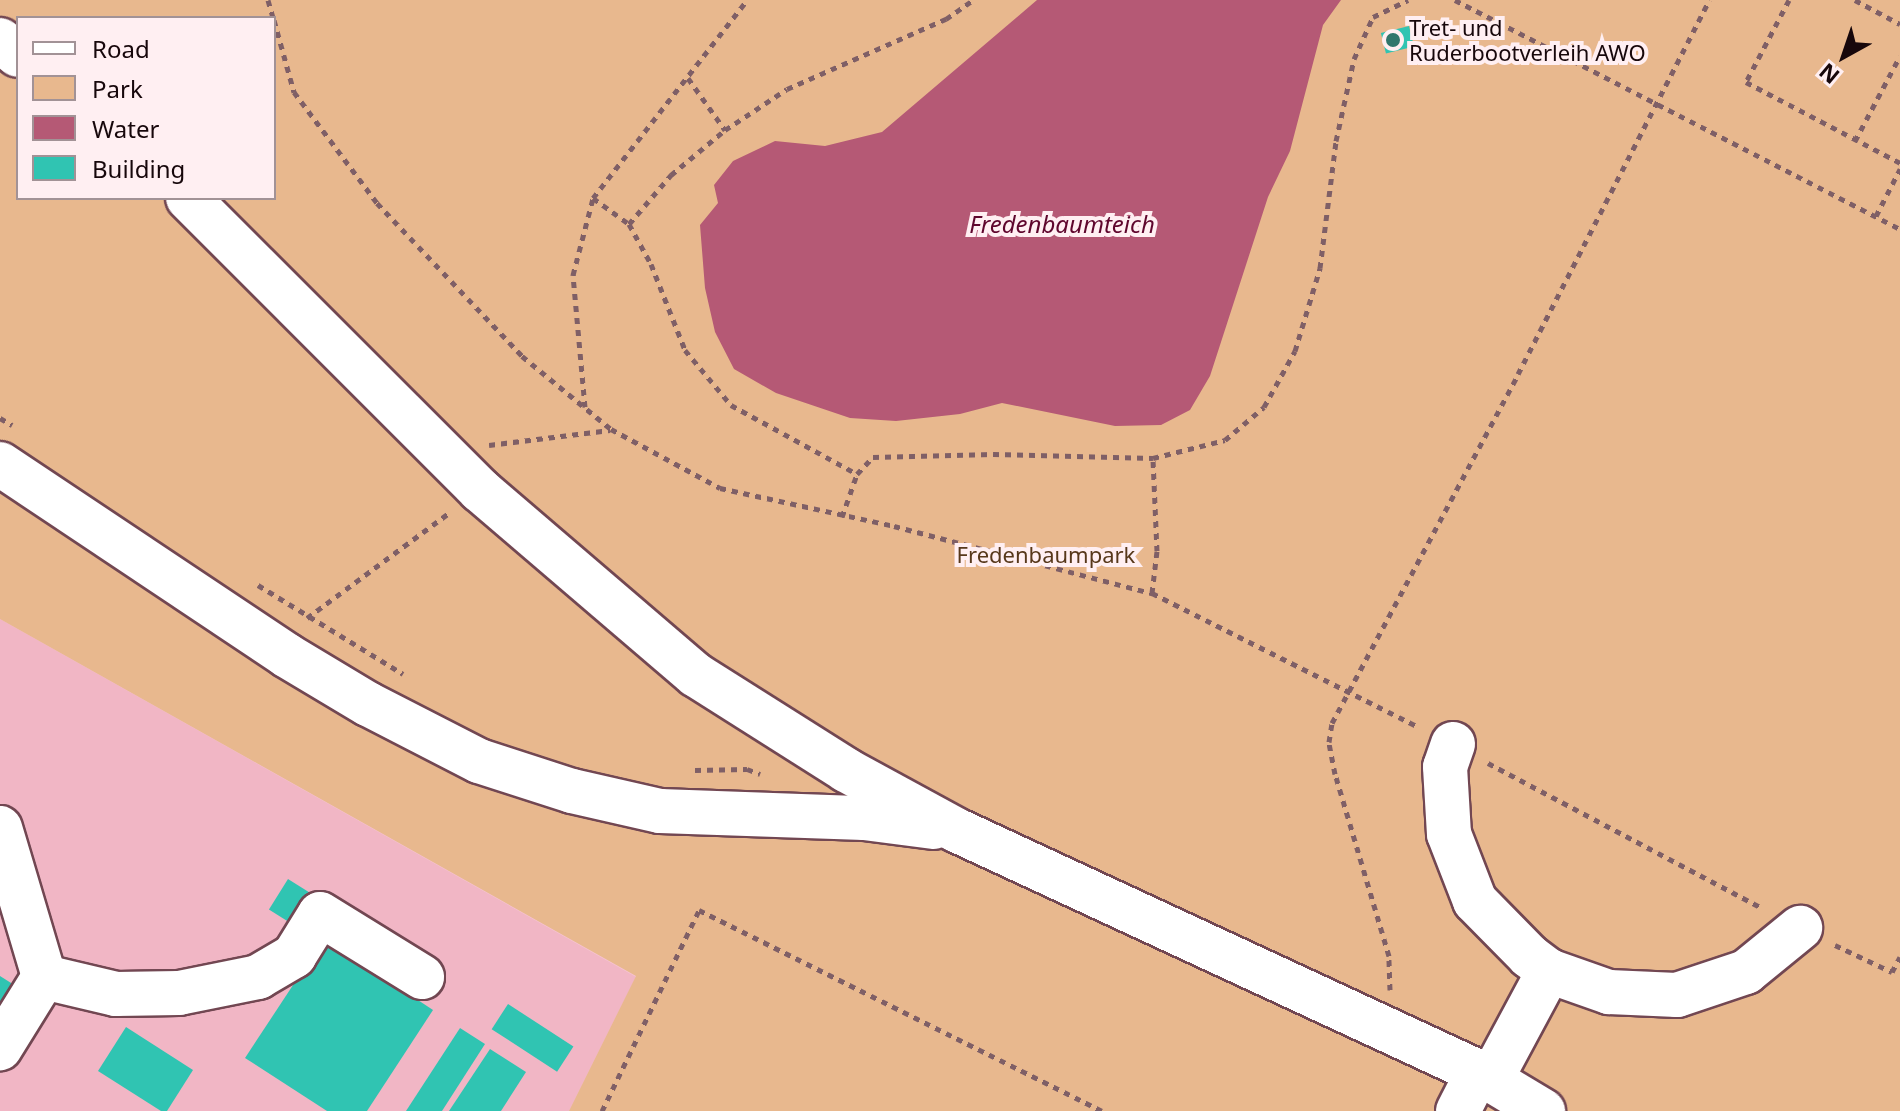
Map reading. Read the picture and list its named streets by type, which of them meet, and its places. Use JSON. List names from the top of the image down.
{
  "water": ["Fredenbaumteich"],
  "parks": ["Fredenbaumpark"],
  "places": ["Tret- und Ruderbootverleih AWO"],
  "legend": [
    "Road",
    "Park",
    "Water",
    "Building"
  ],
  "north": "bottom left"
}
